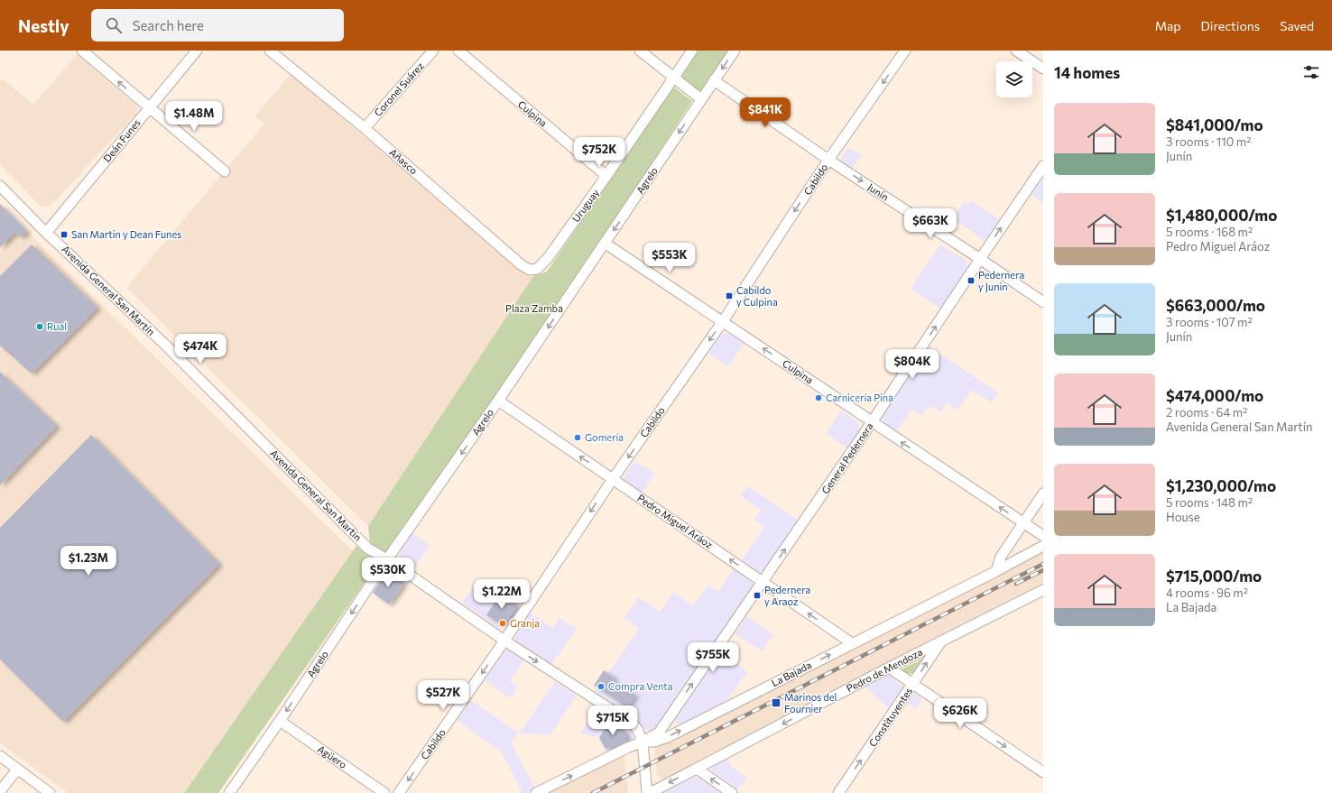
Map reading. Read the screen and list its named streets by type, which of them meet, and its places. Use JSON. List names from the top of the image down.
{
  "streets": {
    "street": [
      "Coronel Suárez",
      "Culpina",
      "Deán Funes",
      "Añasco",
      "Cabildo",
      "Agrelo",
      "Junín",
      "Uruguay",
      "Avenida General San Martín",
      "General Pedernera",
      "Pedro Miguel Aráoz",
      "Pedro de Mendoza",
      "La Bajada",
      "Constituyentes",
      "Agüero"
    ]
  },
  "crossings": [
    ["Coronel Suárez", "Añasco"],
    ["Culpina", "Cabildo"],
    ["Culpina", "Agrelo"],
    ["Culpina", "Uruguay"],
    ["Culpina", "General Pedernera"],
    ["Deán Funes", "Avenida General San Martín"],
    ["Añasco", "Uruguay"],
    ["Cabildo", "Junín"],
    ["Cabildo", "Avenida General San Martín"],
    ["Cabildo", "Pedro Miguel Aráoz"],
    ["Agrelo", "Junín"],
    ["Agrelo", "Avenida General San Martín"],
    ["Agrelo", "Pedro Miguel Aráoz"],
    ["Agrelo", "Agüero"],
    ["Junín", "General Pedernera"],
    ["Avenida General San Martín", "General Pedernera"],
    ["Avenida General San Martín", "Pedro de Mendoza"],
    ["Avenida General San Martín", "La Bajada"],
    ["General Pedernera", "Pedro Miguel Aráoz"],
    ["General Pedernera", "La Bajada"],
    ["Pedro Miguel Aráoz", "La Bajada"],
    ["Pedro de Mendoza", "Constituyentes"]
  ],
  "one_way": [
    "Culpina",
    "Cabildo",
    "Agrelo",
    "Junín",
    "General Pedernera",
    "Pedro Miguel Aráoz",
    "Pedro de Mendoza",
    "La Bajada",
    "Constituyentes"
  ],
  "parks": ["Plaza Zamba"],
  "places": {
    "transit": [
      "San Martin y Dean Funes",
      "Pedernera y Junin",
      "Cabildo y Culpina",
      "Pedernera y Araoz",
      "Marinos del Fournier"
    ],
    "other": [
      "Rual",
      "Carnicería Pina",
      "Gomería",
      "Granja",
      "Compra Venta"
    ]
  },
  "page": {
    "header": "Nestly",
    "search": "Search here",
    "nav": ["Map", "Directions", "Saved"],
    "heading": "14 homes",
    "list": [
      {
        "name": "$841,000/mo",
        "note": "3 rooms · 110 m² · Junín"
      },
      {
        "name": "$1,480,000/mo",
        "note": "5 rooms · 168 m² · Pedro Miguel Aráoz"
      },
      {
        "name": "$663,000/mo",
        "note": "3 rooms · 107 m² · Junín"
      },
      {
        "name": "$474,000/mo",
        "note": "2 rooms · 64 m² · Avenida General San Martín"
      },
      {
        "name": "$1,230,000/mo",
        "note": "5 rooms · 148 m² · House"
      },
      {
        "name": "$715,000/mo",
        "note": "4 rooms · 96 m² · La Bajada"
      }
    ],
    "price": [
      "$841K",
      "$1.48M",
      "$752K",
      "$663K",
      "$553K",
      "$474K",
      "$804K",
      "$1.23M",
      "$530K",
      "$1.22M",
      "$755K",
      "$527K",
      "$626K",
      "$715K"
    ]
  }
}
